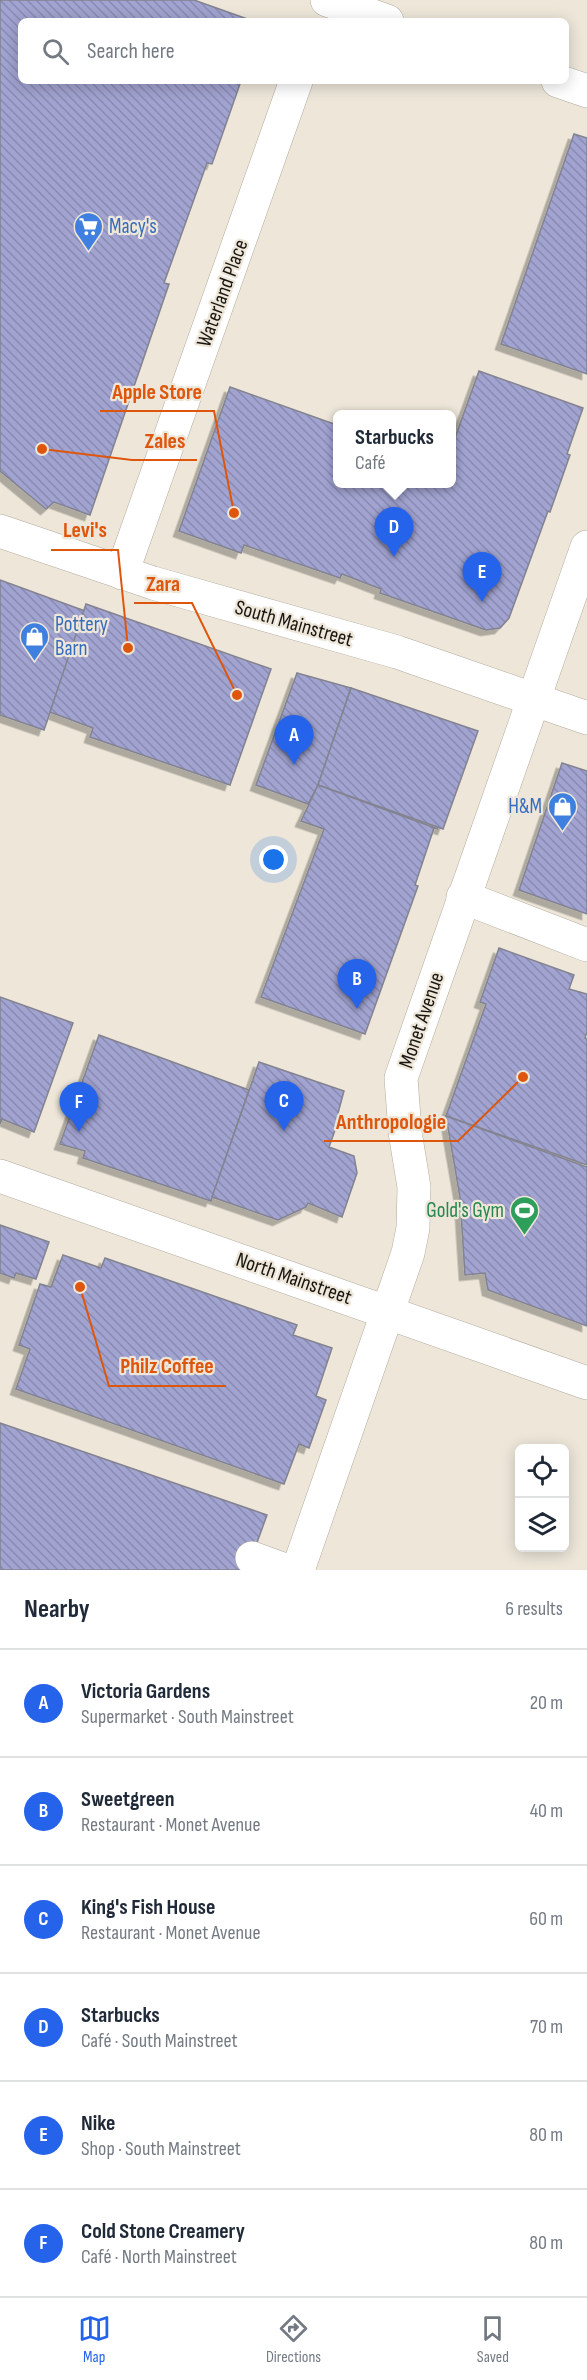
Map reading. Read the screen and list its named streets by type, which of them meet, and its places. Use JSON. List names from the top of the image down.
{
  "streets": {
    "street": [
      "Waterland Place",
      "South Mainstreet",
      "Monet Avenue",
      "North Mainstreet"
    ]
  },
  "crossings": [
    ["Waterland Place", "South Mainstreet"],
    ["South Mainstreet", "Monet Avenue"],
    ["Monet Avenue", "North Mainstreet"]
  ],
  "places": {
    "supermarket": ["Macy's"],
    "other": [
      "Zales",
      "Apple Store",
      "Levi's",
      "Zara",
      "Anthropologie",
      "Philz Coffee"
    ],
    "shop": ["Pottery Barn", "H&M"],
    "sports": ["Gold's Gym"]
  },
  "page": {
    "search": "Search here",
    "popup": ["Starbucks", "Café"],
    "pins": [
      "D",
      "E",
      "A",
      "B",
      "C",
      "F"
    ],
    "heading": ["Nearby", "6 results"],
    "list": [
      {
        "mark": "A",
        "name": "Victoria Gardens",
        "note": "Supermarket · South Mainstreet",
        "value": "20 m"
      },
      {
        "mark": "B",
        "name": "Sweetgreen",
        "note": "Restaurant · Monet Avenue",
        "value": "40 m"
      },
      {
        "mark": "C",
        "name": "King's Fish House",
        "note": "Restaurant · Monet Avenue",
        "value": "60 m"
      },
      {
        "mark": "D",
        "name": "Starbucks",
        "note": "Café · South Mainstreet",
        "value": "70 m"
      },
      {
        "mark": "E",
        "name": "Nike",
        "note": "Shop · South Mainstreet",
        "value": "80 m"
      },
      {
        "mark": "F",
        "name": "Cold Stone Creamery",
        "note": "Café · North Mainstreet",
        "value": "80 m"
      }
    ],
    "nav": ["Map", "Directions", "Saved"]
  }
}
